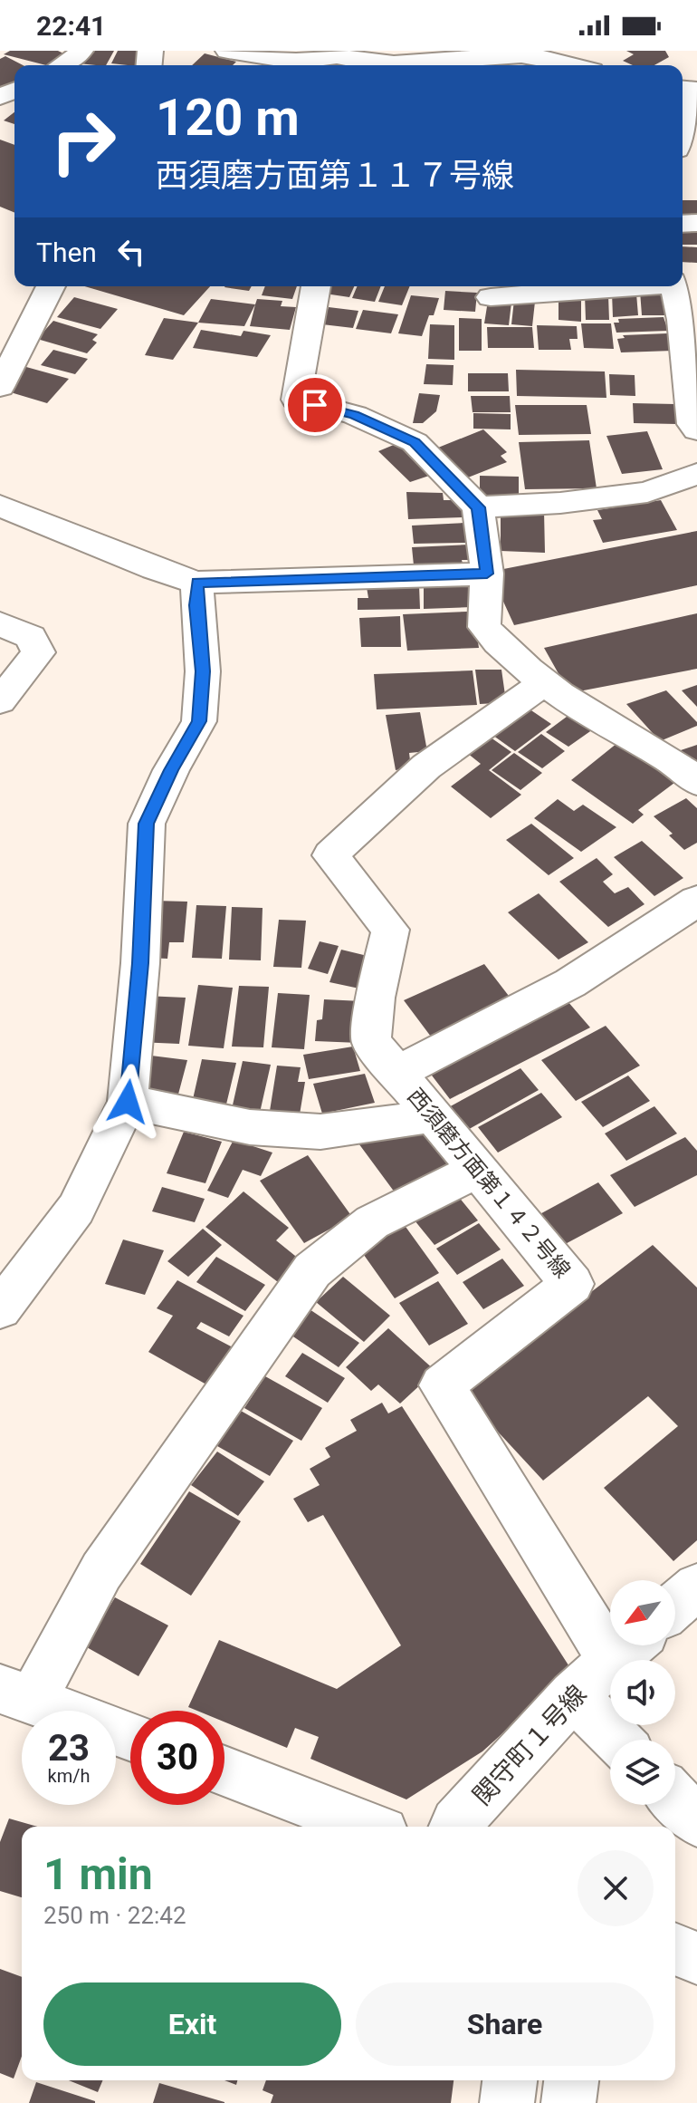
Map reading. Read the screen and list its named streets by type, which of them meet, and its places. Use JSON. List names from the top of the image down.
{
  "streets": {
    "street": ["西須磨方面第１４２号線", "関守町１号線"]
  },
  "crossings": [
    ["西須磨方面第１４２号線", "関守町１号線"]
  ],
  "north": "bottom left",
  "page": {
    "status": "22:41",
    "turn": ["120 m", "西須磨方面第１１７号線"],
    "then": "Then",
    "speed": "23 km/h",
    "limit": "30",
    "heading": ["1 min", "250 m · 22:42"],
    "buttons": ["Exit", "Share"]
  }
}
